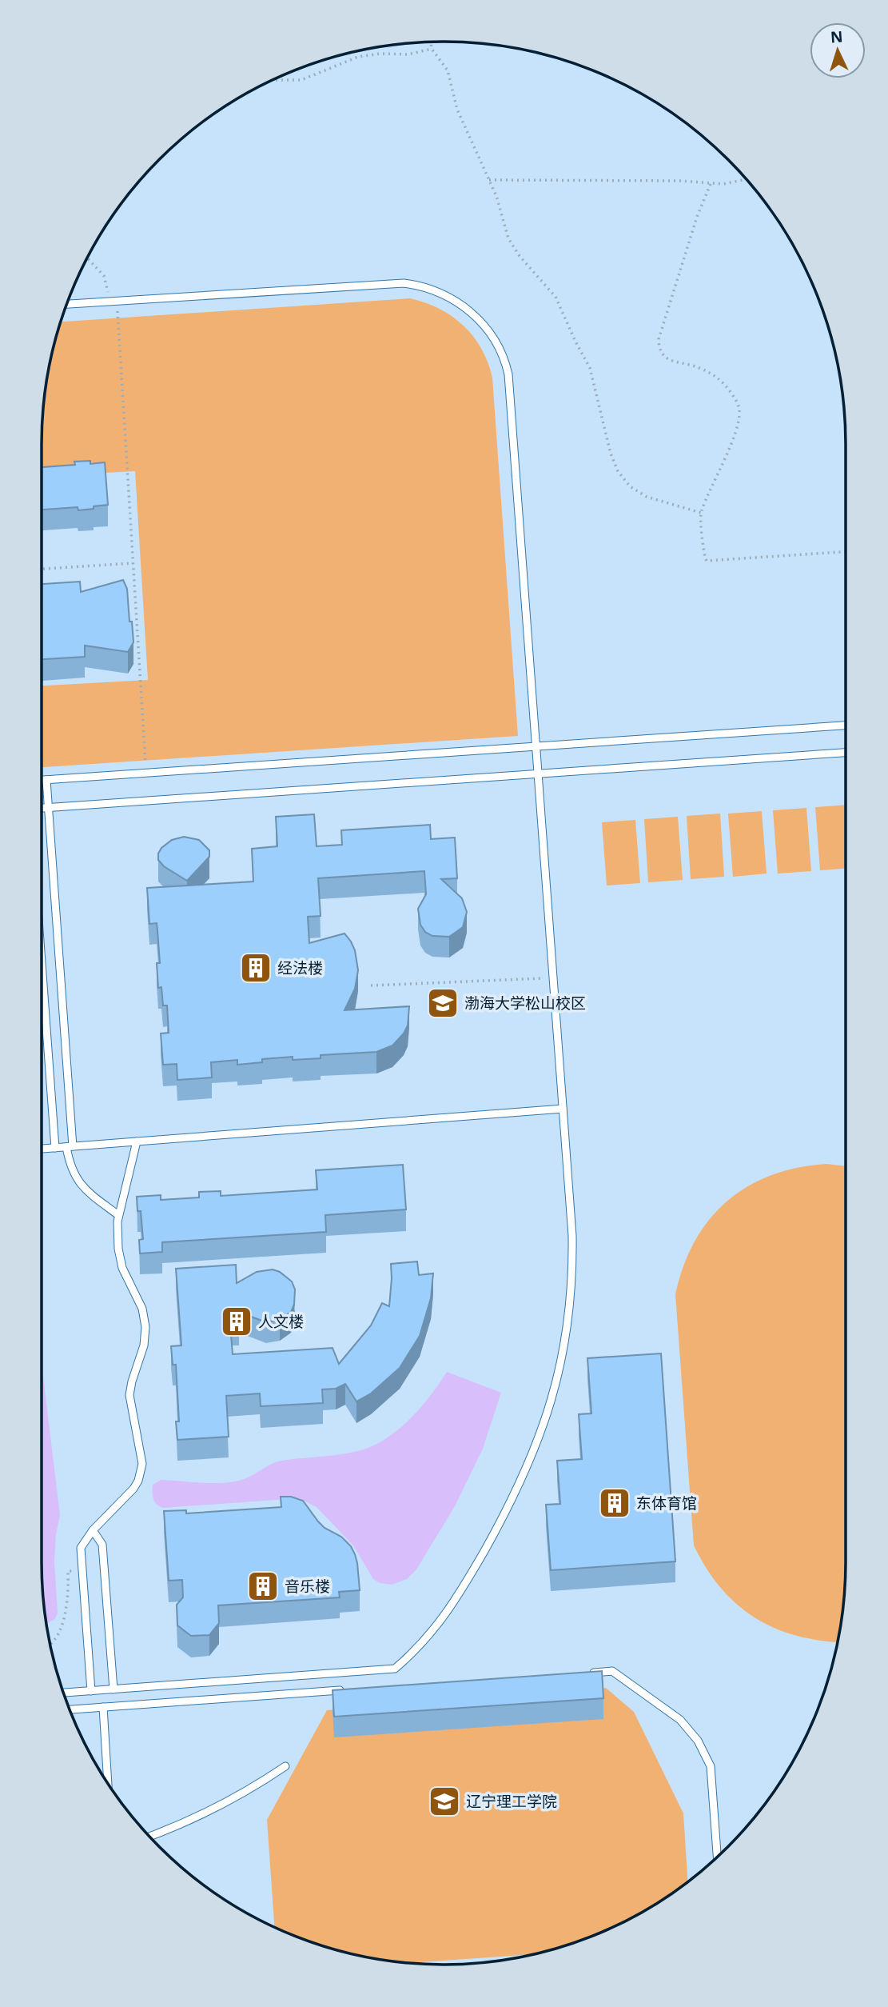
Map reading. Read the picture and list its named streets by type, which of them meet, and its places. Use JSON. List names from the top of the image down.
{
  "places": {
    "building": [
      "经法楼",
      "人文楼",
      "东体育馆",
      "音乐楼"
    ],
    "school or university": ["渤海大学松山校区", "辽宁理工学院"]
  },
  "north": "top"
}
